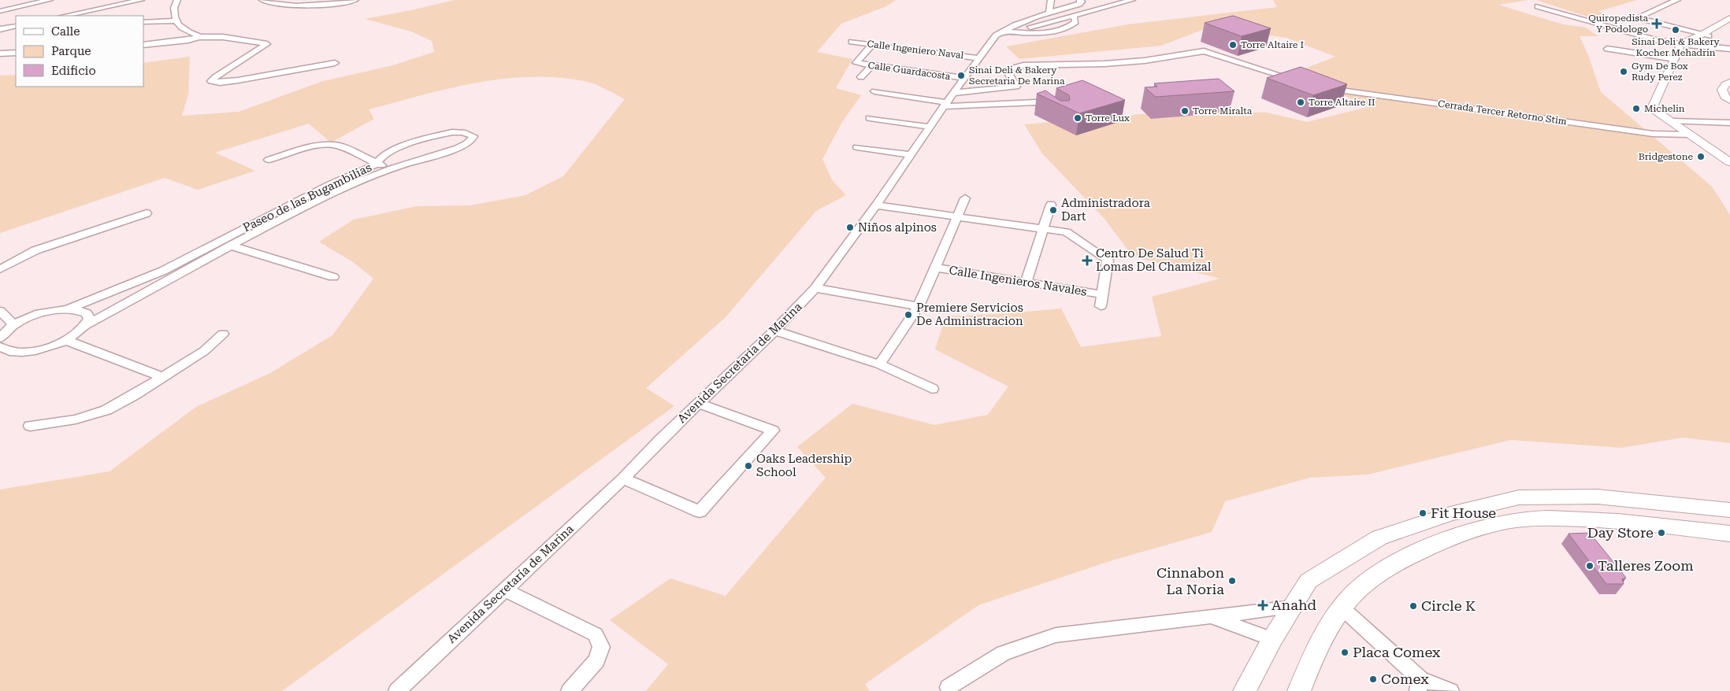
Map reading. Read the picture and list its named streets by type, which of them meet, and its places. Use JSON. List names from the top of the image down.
{
  "streets": {
    "street": [
      "Calle Ingeniero Naval",
      "Calle Guardacosta",
      "Cerrada Tercer Retorno Stim",
      "Paseo de las Bugambilias",
      "Calle Ingenieros Navales",
      "Avenida Secretaría de Marina"
    ]
  },
  "crossings": [
    ["Calle Ingeniero Naval", "Calle Guardacosta"],
    ["Calle Ingeniero Naval", "Avenida Secretaría de Marina"],
    ["Calle Guardacosta", "Avenida Secretaría de Marina"]
  ],
  "places": {
    "health": ["Quiropedista Y Podologo", "Centro De Salud Ti Lomas Del Chamizal", "Anahd"],
    "other": [
      "Sinai Deli & Bakery Kocher Mehadrin",
      "Torre Altaire I",
      "Gym De Box Rudy Perez",
      "Sinai Deli & Bakery Secretaria De Marina",
      "Torre Altaire II",
      "Michelin",
      "Torre Miralta",
      "Torre Lux",
      "Bridgestone",
      "Administradora Dart",
      "Niños alpinos",
      "Premiere Servicios De Administracion",
      "Oaks Leadership School",
      "Fit House",
      "Day Store",
      "Talleres Zoom",
      "Cinnabon La Noria",
      "Circle K",
      "Placa Comex",
      "Comex"
    ]
  },
  "legend": ["Calle", "Parque", "Edificio"]
}
